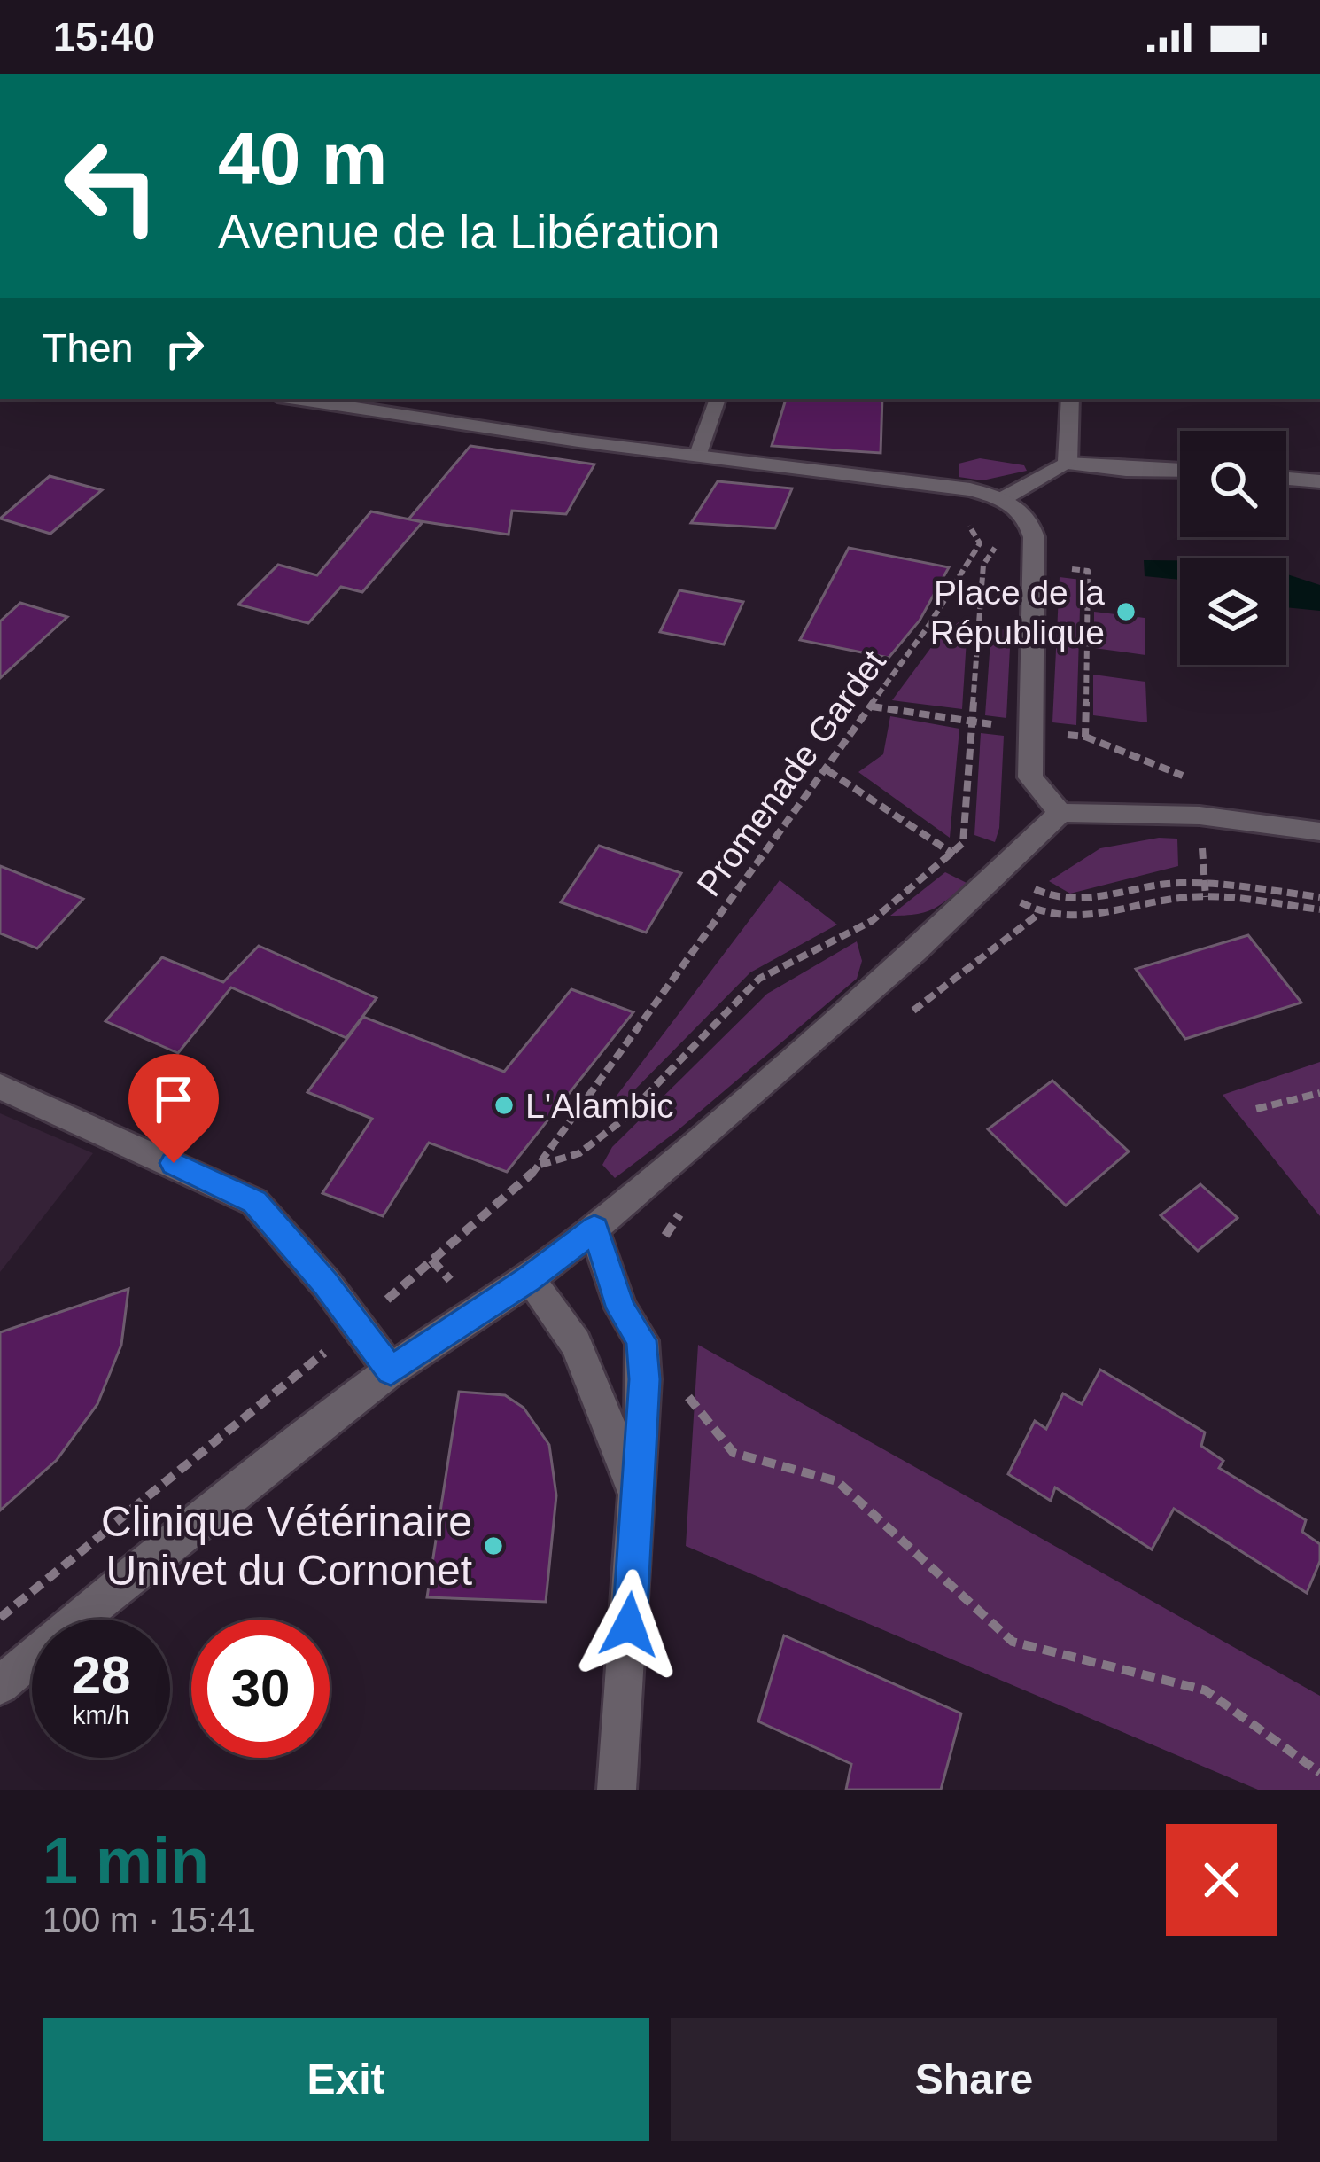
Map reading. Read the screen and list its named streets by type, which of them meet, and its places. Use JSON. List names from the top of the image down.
{
  "streets": {
    "path": ["Promenade Gardet"]
  },
  "places": ["Place de la République", "L'Alambic", "Clinique Vétérinaire Univet du Cornonet"],
  "page": {
    "status": "15:40",
    "turn": ["40 m", "Avenue de la Libération"],
    "then": "Then",
    "speed": "28 km/h",
    "limit": "30",
    "heading": ["1 min", "100 m · 15:41"],
    "buttons": ["Exit", "Share"]
  }
}
